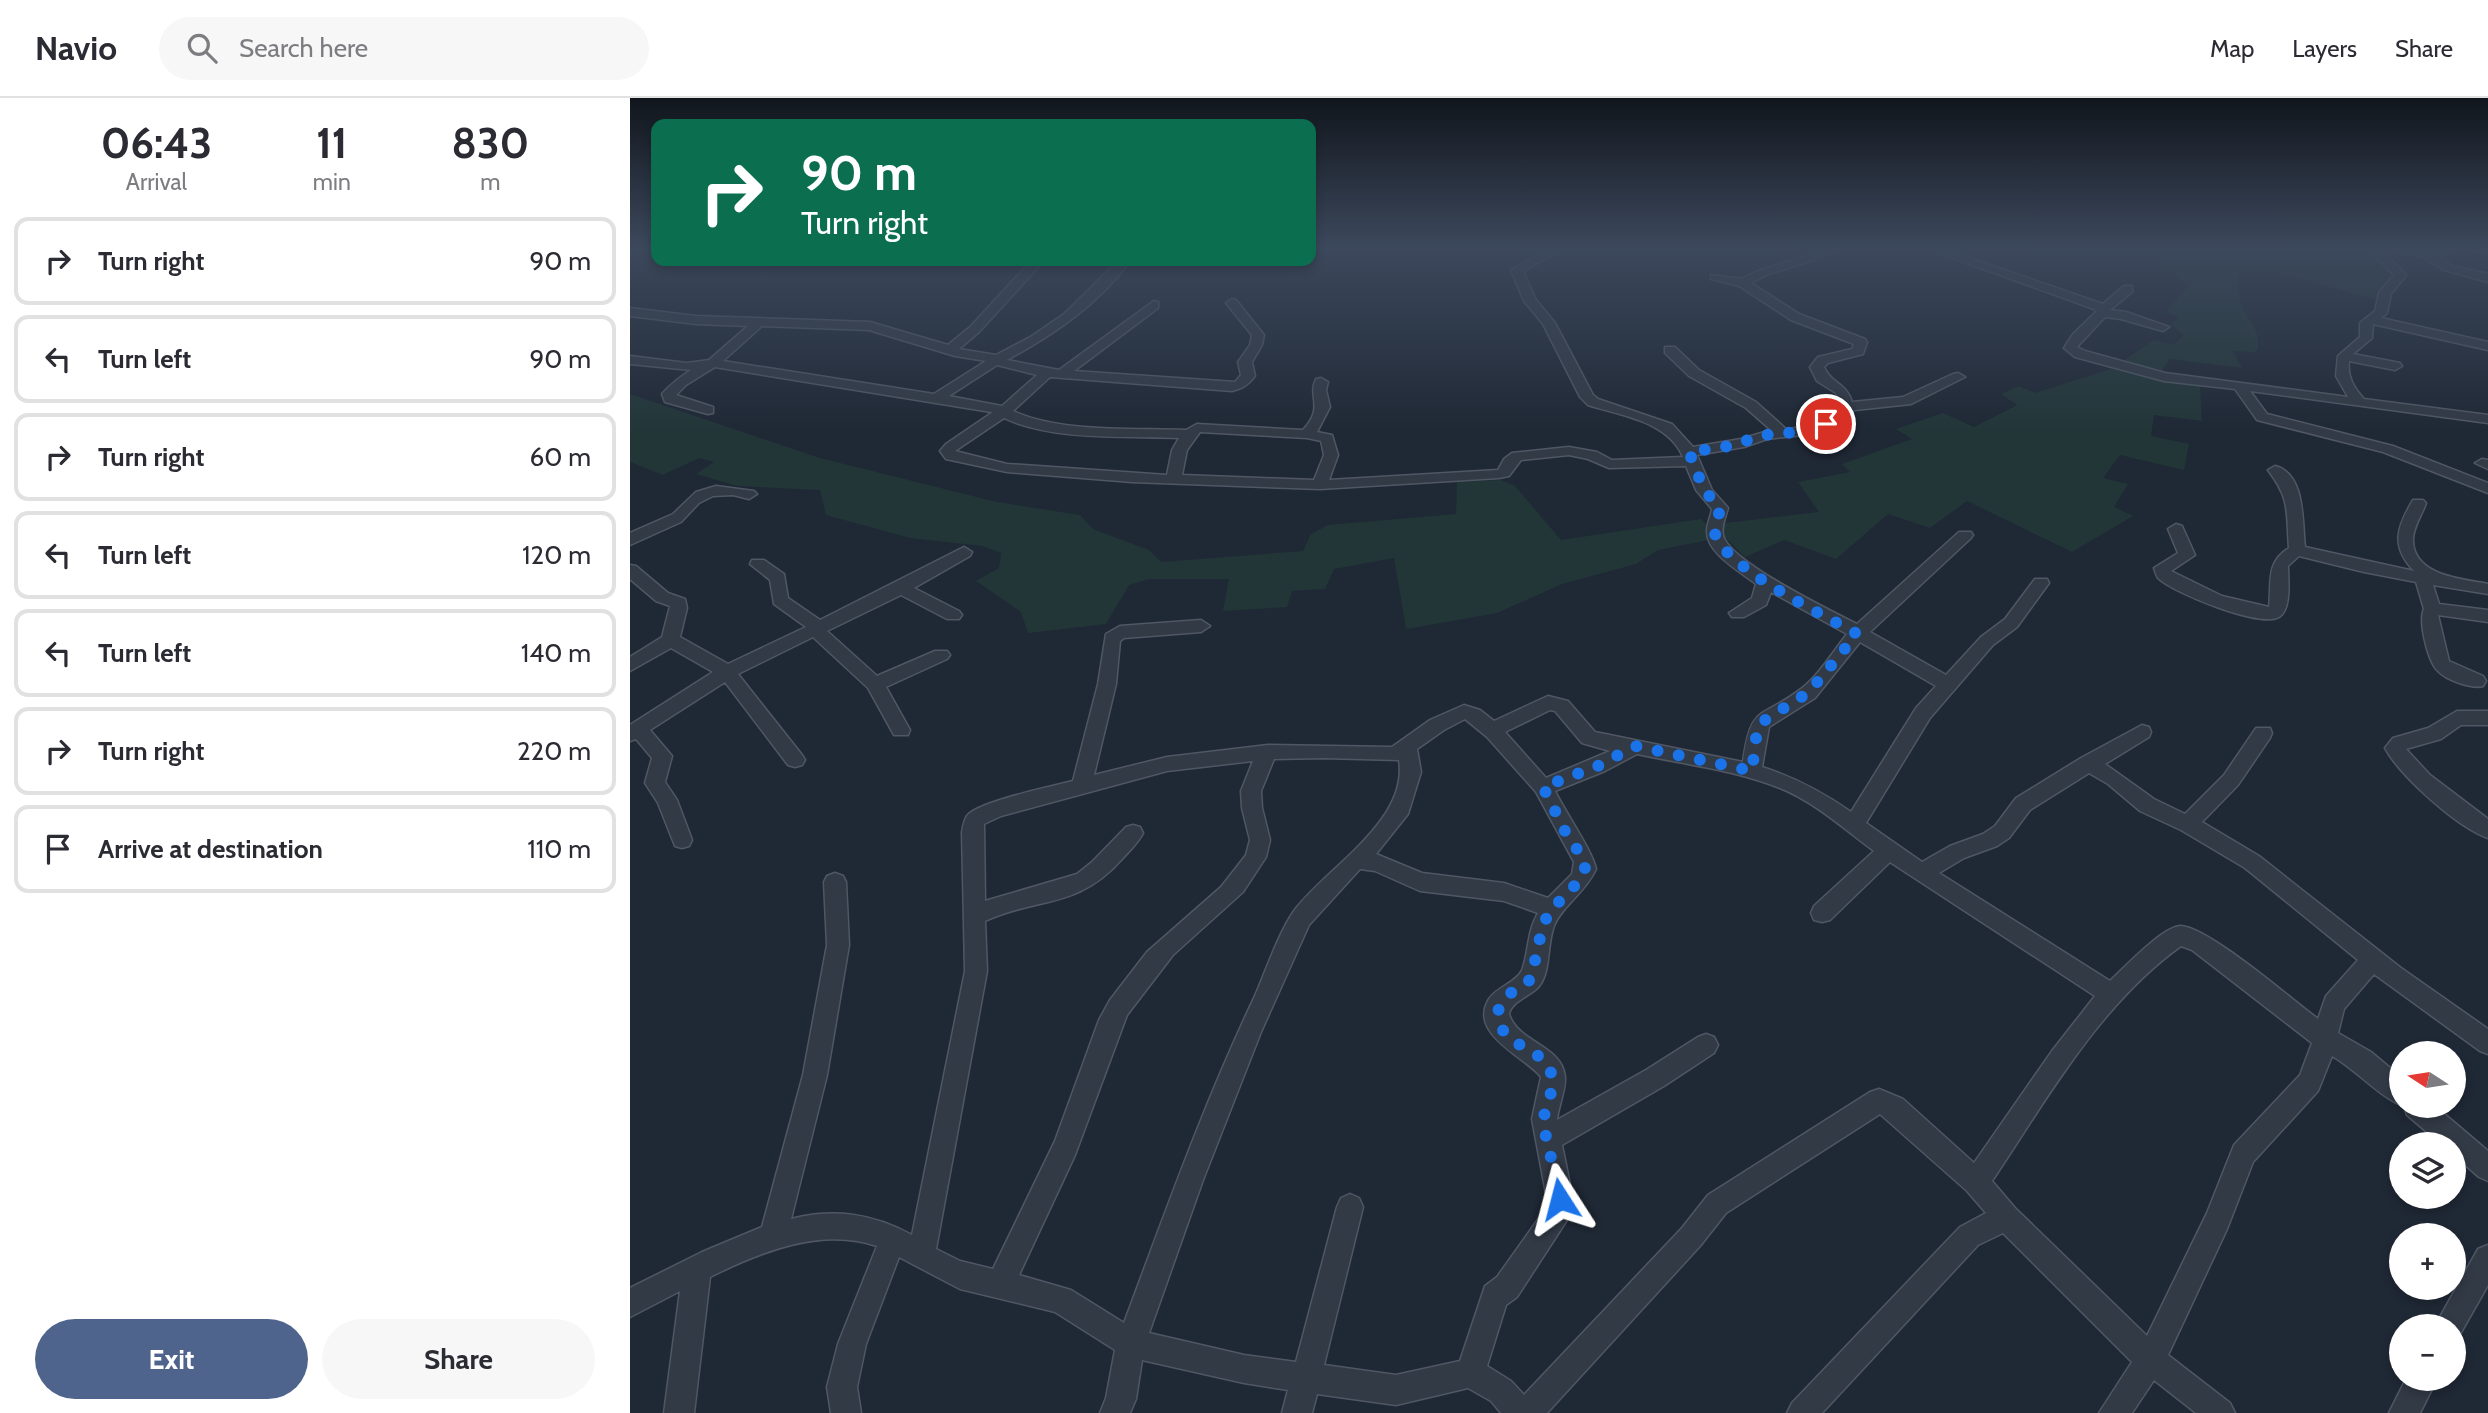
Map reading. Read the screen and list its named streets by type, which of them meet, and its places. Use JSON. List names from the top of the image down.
{
  "north": "left",
  "page": {
    "header": "Navio",
    "search": "Search here",
    "nav": ["Map", "Layers", "Share"],
    "eta": [
      "06:43",
      "Arrival",
      "11",
      "min",
      "830",
      "m"
    ],
    "turn": ["90 m", "Turn right"],
    "list": [
      {
        "name": "Turn right",
        "value": "90 m"
      },
      {
        "name": "Turn left",
        "value": "90 m"
      },
      {
        "name": "Turn right",
        "value": "60 m"
      },
      {
        "name": "Turn left",
        "value": "120 m"
      },
      {
        "name": "Turn left",
        "value": "140 m"
      },
      {
        "name": "Turn right",
        "value": "220 m"
      },
      {
        "name": "Arrive at destination",
        "value": "110 m"
      }
    ],
    "map_buttons": ["+", "−"],
    "buttons": ["Exit", "Share"]
  }
}
